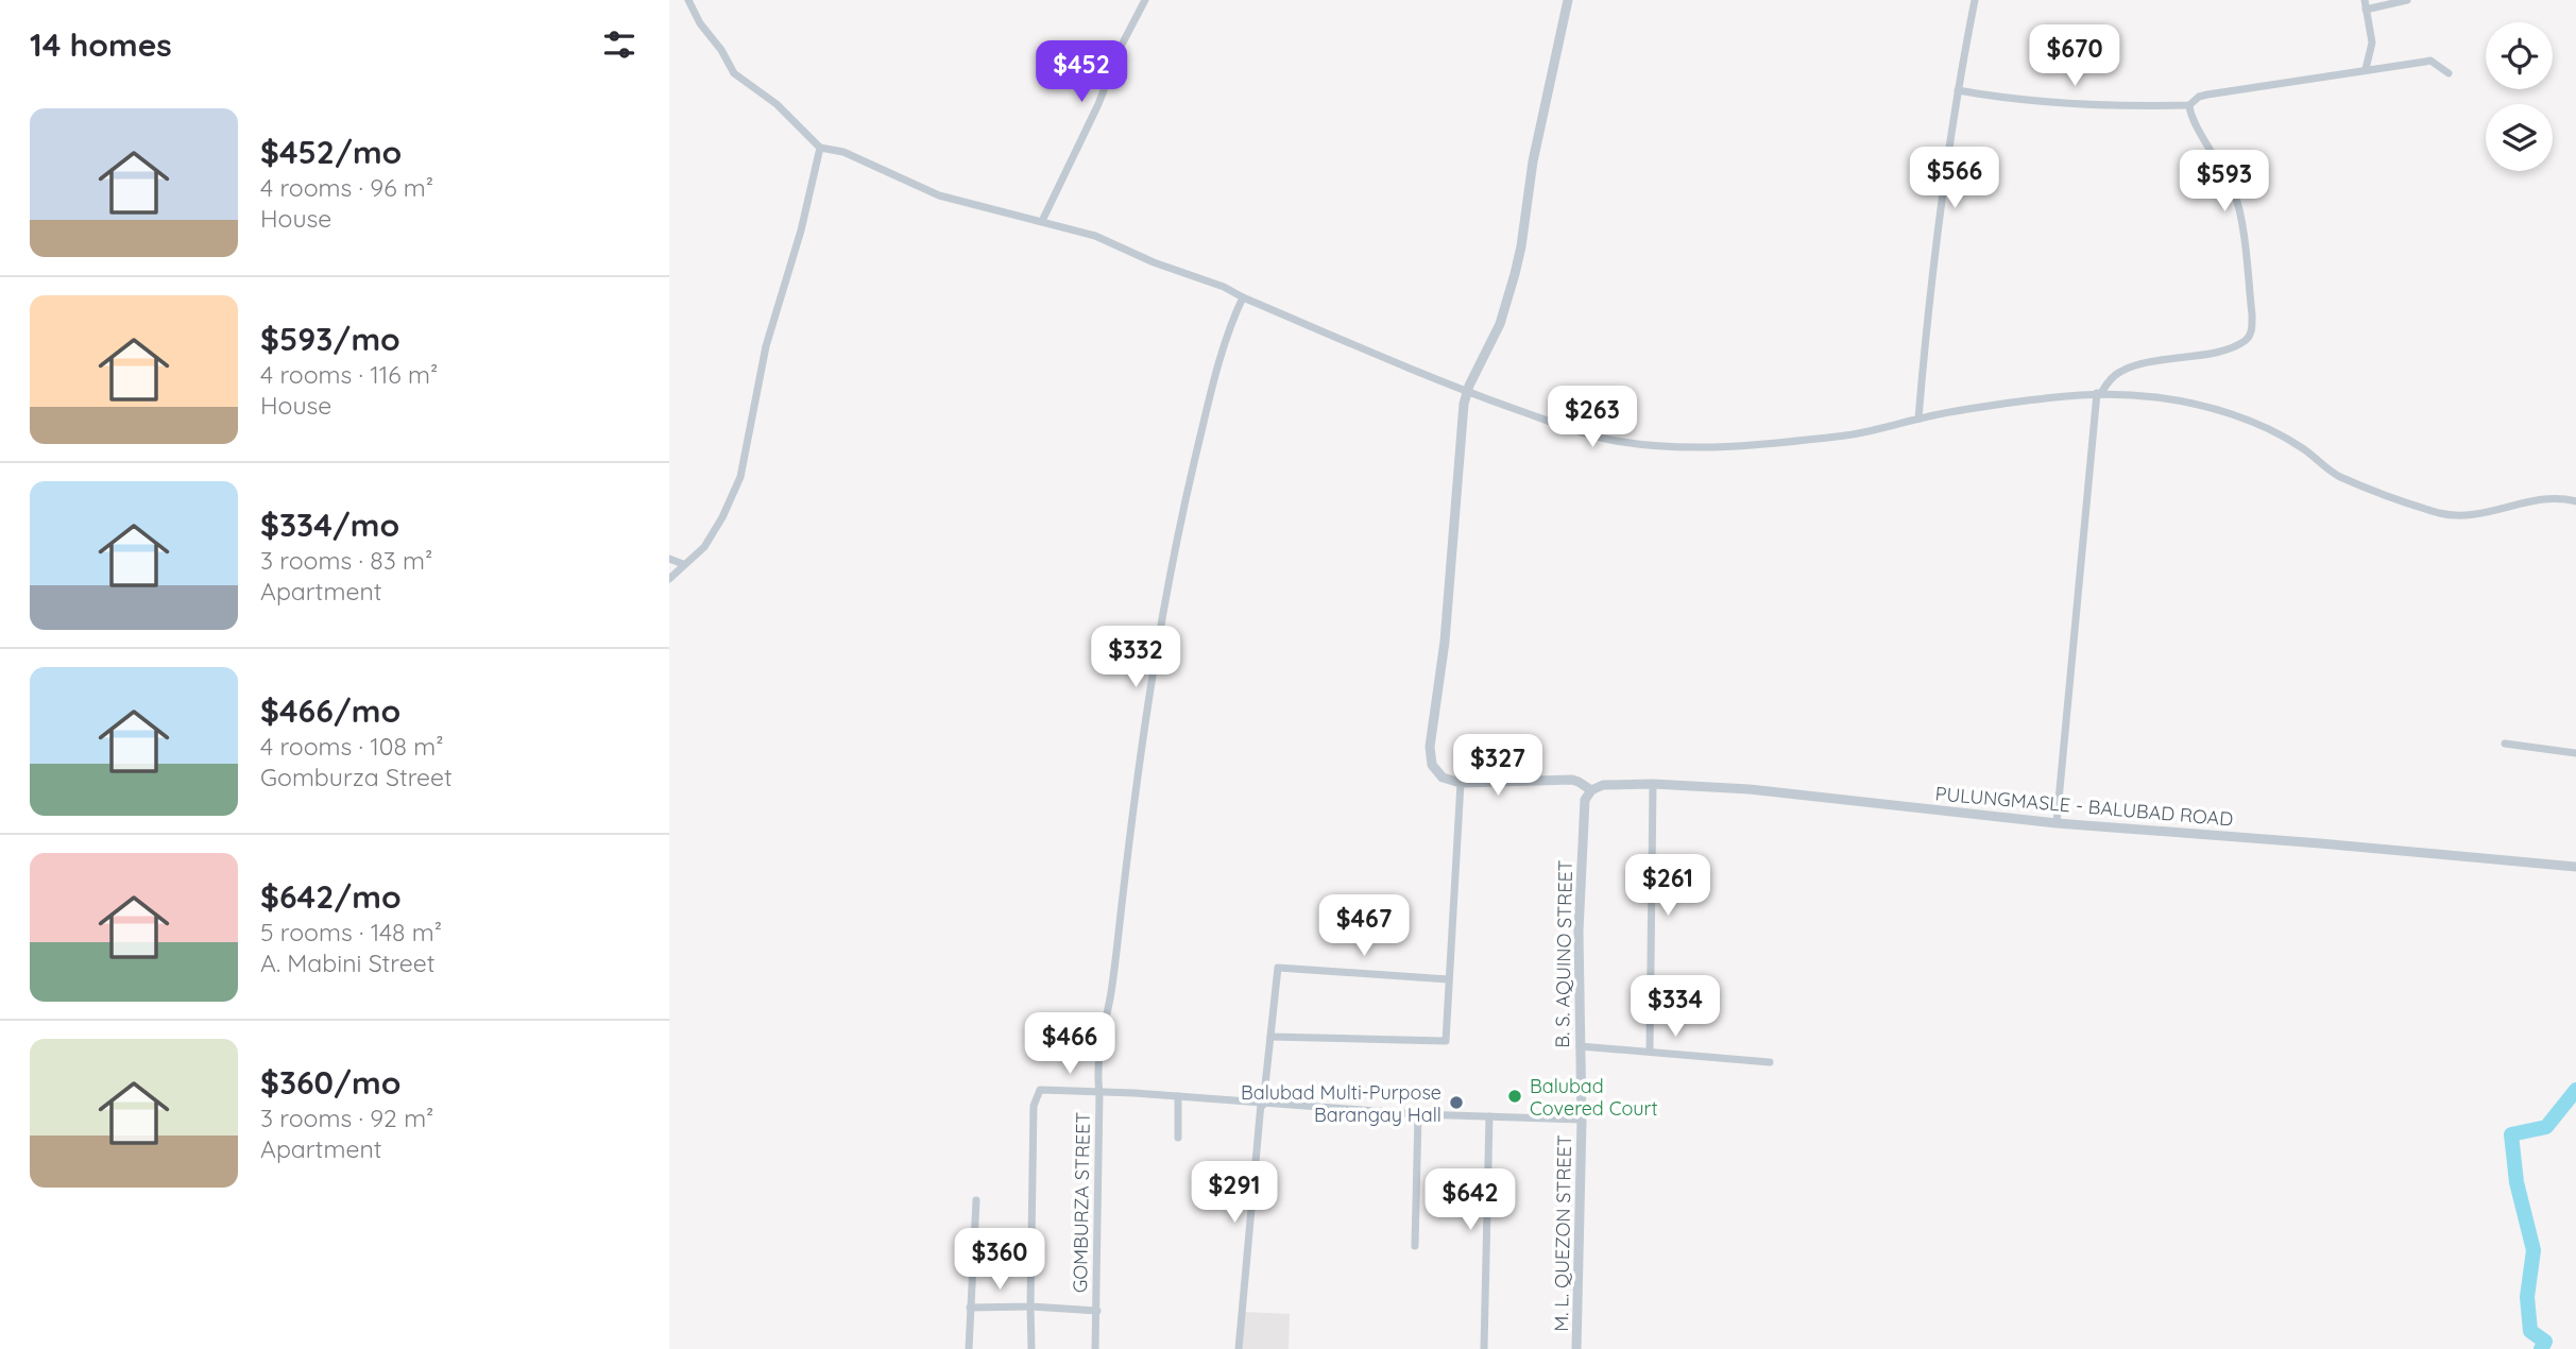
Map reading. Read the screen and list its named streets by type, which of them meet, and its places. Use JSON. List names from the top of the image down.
{
  "streets": {
    "street": [
      "PULUNGMASLE - BALUBAD ROAD",
      "B. S. AQUINO STREET",
      "GOMBURZA STREET",
      "M. L. QUEZON STREET"
    ]
  },
  "crossings": [
    ["PULUNGMASLE - BALUBAD ROAD", "B. S. AQUINO STREET"],
    ["B. S. AQUINO STREET", "GOMBURZA STREET"],
    ["B. S. AQUINO STREET", "M. L. QUEZON STREET"],
    ["GOMBURZA STREET", "M. L. QUEZON STREET"]
  ],
  "places": ["Balubad Covered Court", "Balubad Multi-Purpose Barangay Hall"],
  "page": {
    "heading": "14 homes",
    "price": [
      "$670",
      "$452",
      "$566",
      "$593",
      "$263",
      "$332",
      "$327",
      "$261",
      "$467",
      "$334",
      "$466",
      "$291",
      "$642",
      "$360"
    ],
    "list": [
      {
        "name": "$452/mo",
        "note": "4 rooms · 96 m² · House"
      },
      {
        "name": "$593/mo",
        "note": "4 rooms · 116 m² · House"
      },
      {
        "name": "$334/mo",
        "note": "3 rooms · 83 m² · Apartment"
      },
      {
        "name": "$466/mo",
        "note": "4 rooms · 108 m² · Gomburza Street"
      },
      {
        "name": "$642/mo",
        "note": "5 rooms · 148 m² · A. Mabini Street"
      },
      {
        "name": "$360/mo",
        "note": "3 rooms · 92 m² · Apartment"
      }
    ]
  }
}
